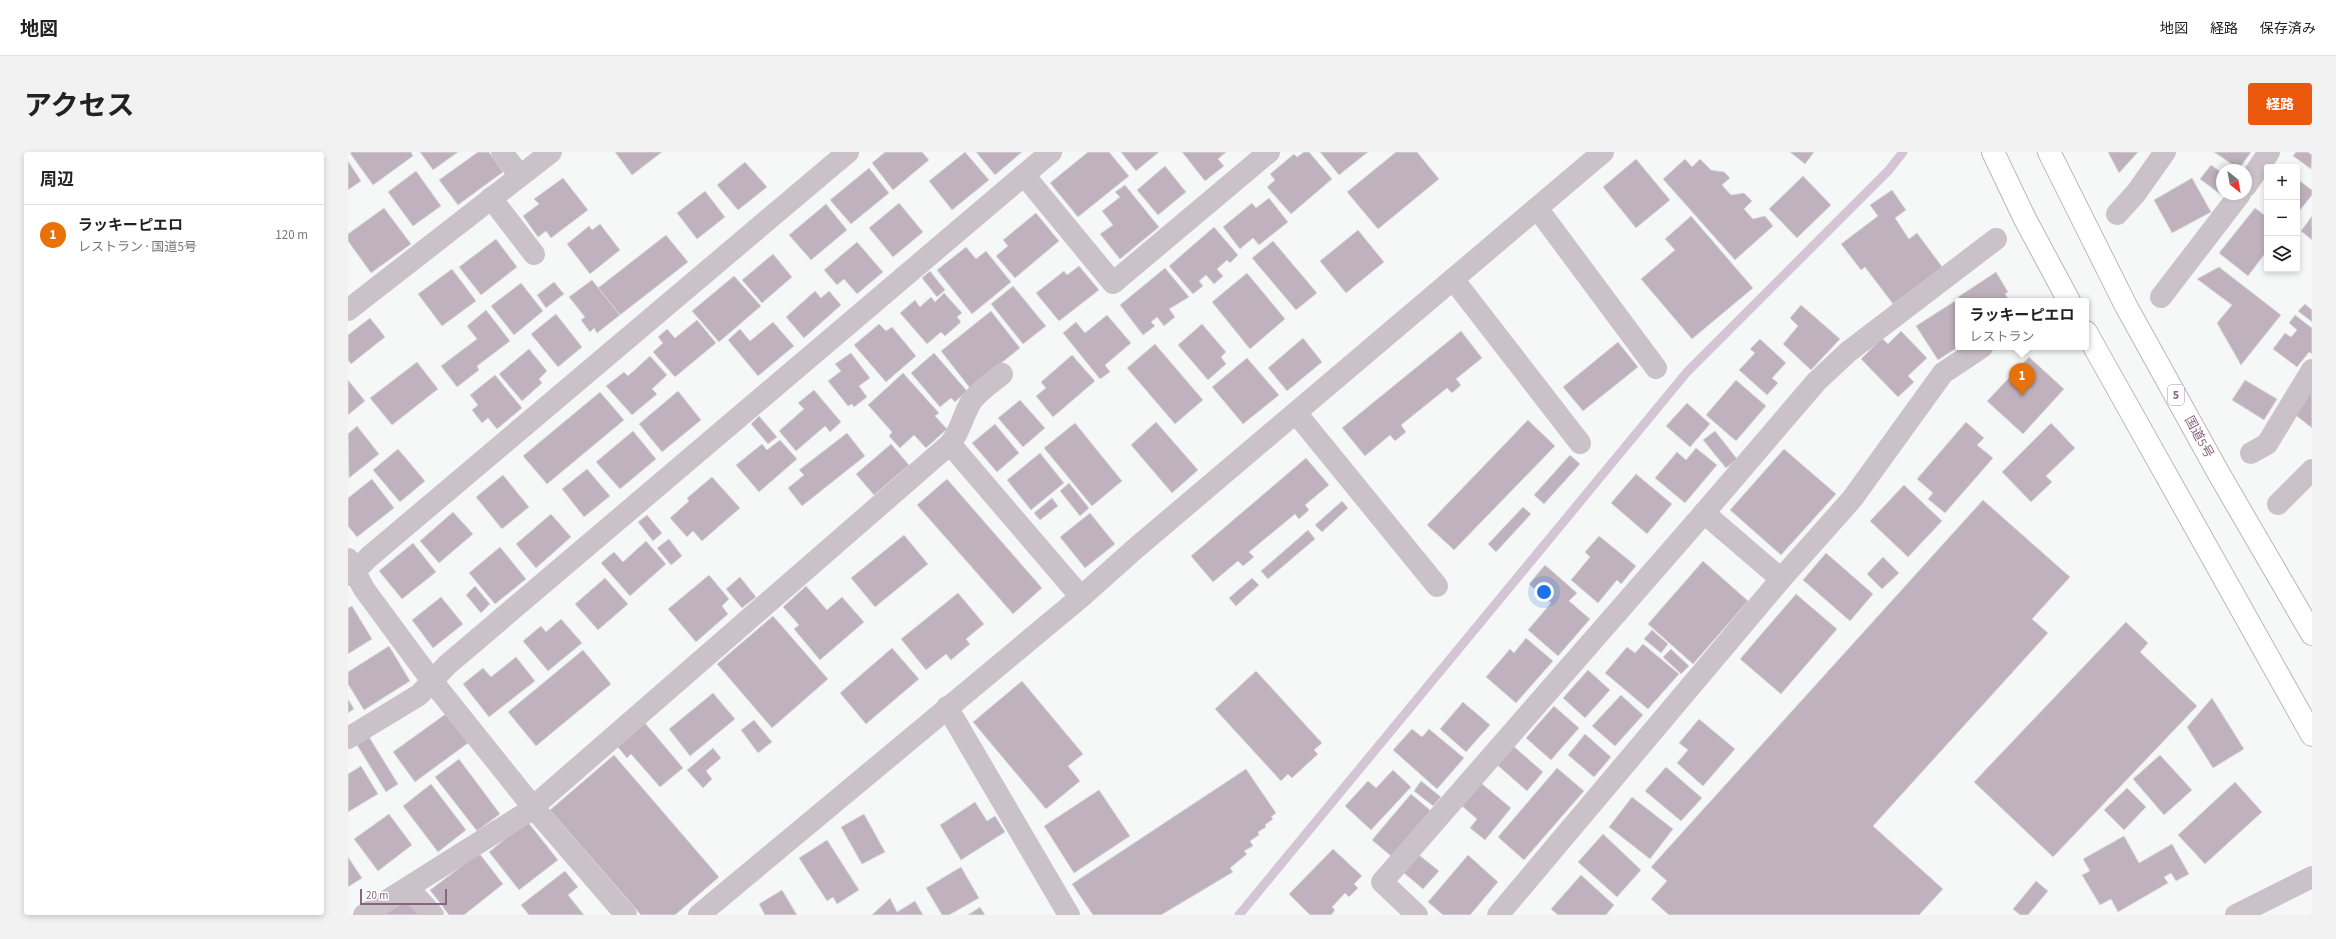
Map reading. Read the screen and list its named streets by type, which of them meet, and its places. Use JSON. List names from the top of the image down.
{
  "streets": {
    "highway": ["5", "国道5号"]
  },
  "scale_bar": "20 m",
  "north": "bottom right",
  "page": {
    "header": "地図",
    "nav": ["地図", "経路", "保存済み"],
    "title": "アクセス",
    "buttons": "経路",
    "heading": "周辺",
    "map_buttons": ["+", "−"],
    "list": [
      {
        "mark": "1",
        "name": "ラッキーピエロ",
        "note": "レストラン · 国道5号",
        "value": "120 m"
      }
    ],
    "popup": ["ラッキーピエロ", "レストラン"],
    "pins": "1",
    "scale": "20 m"
  }
}
